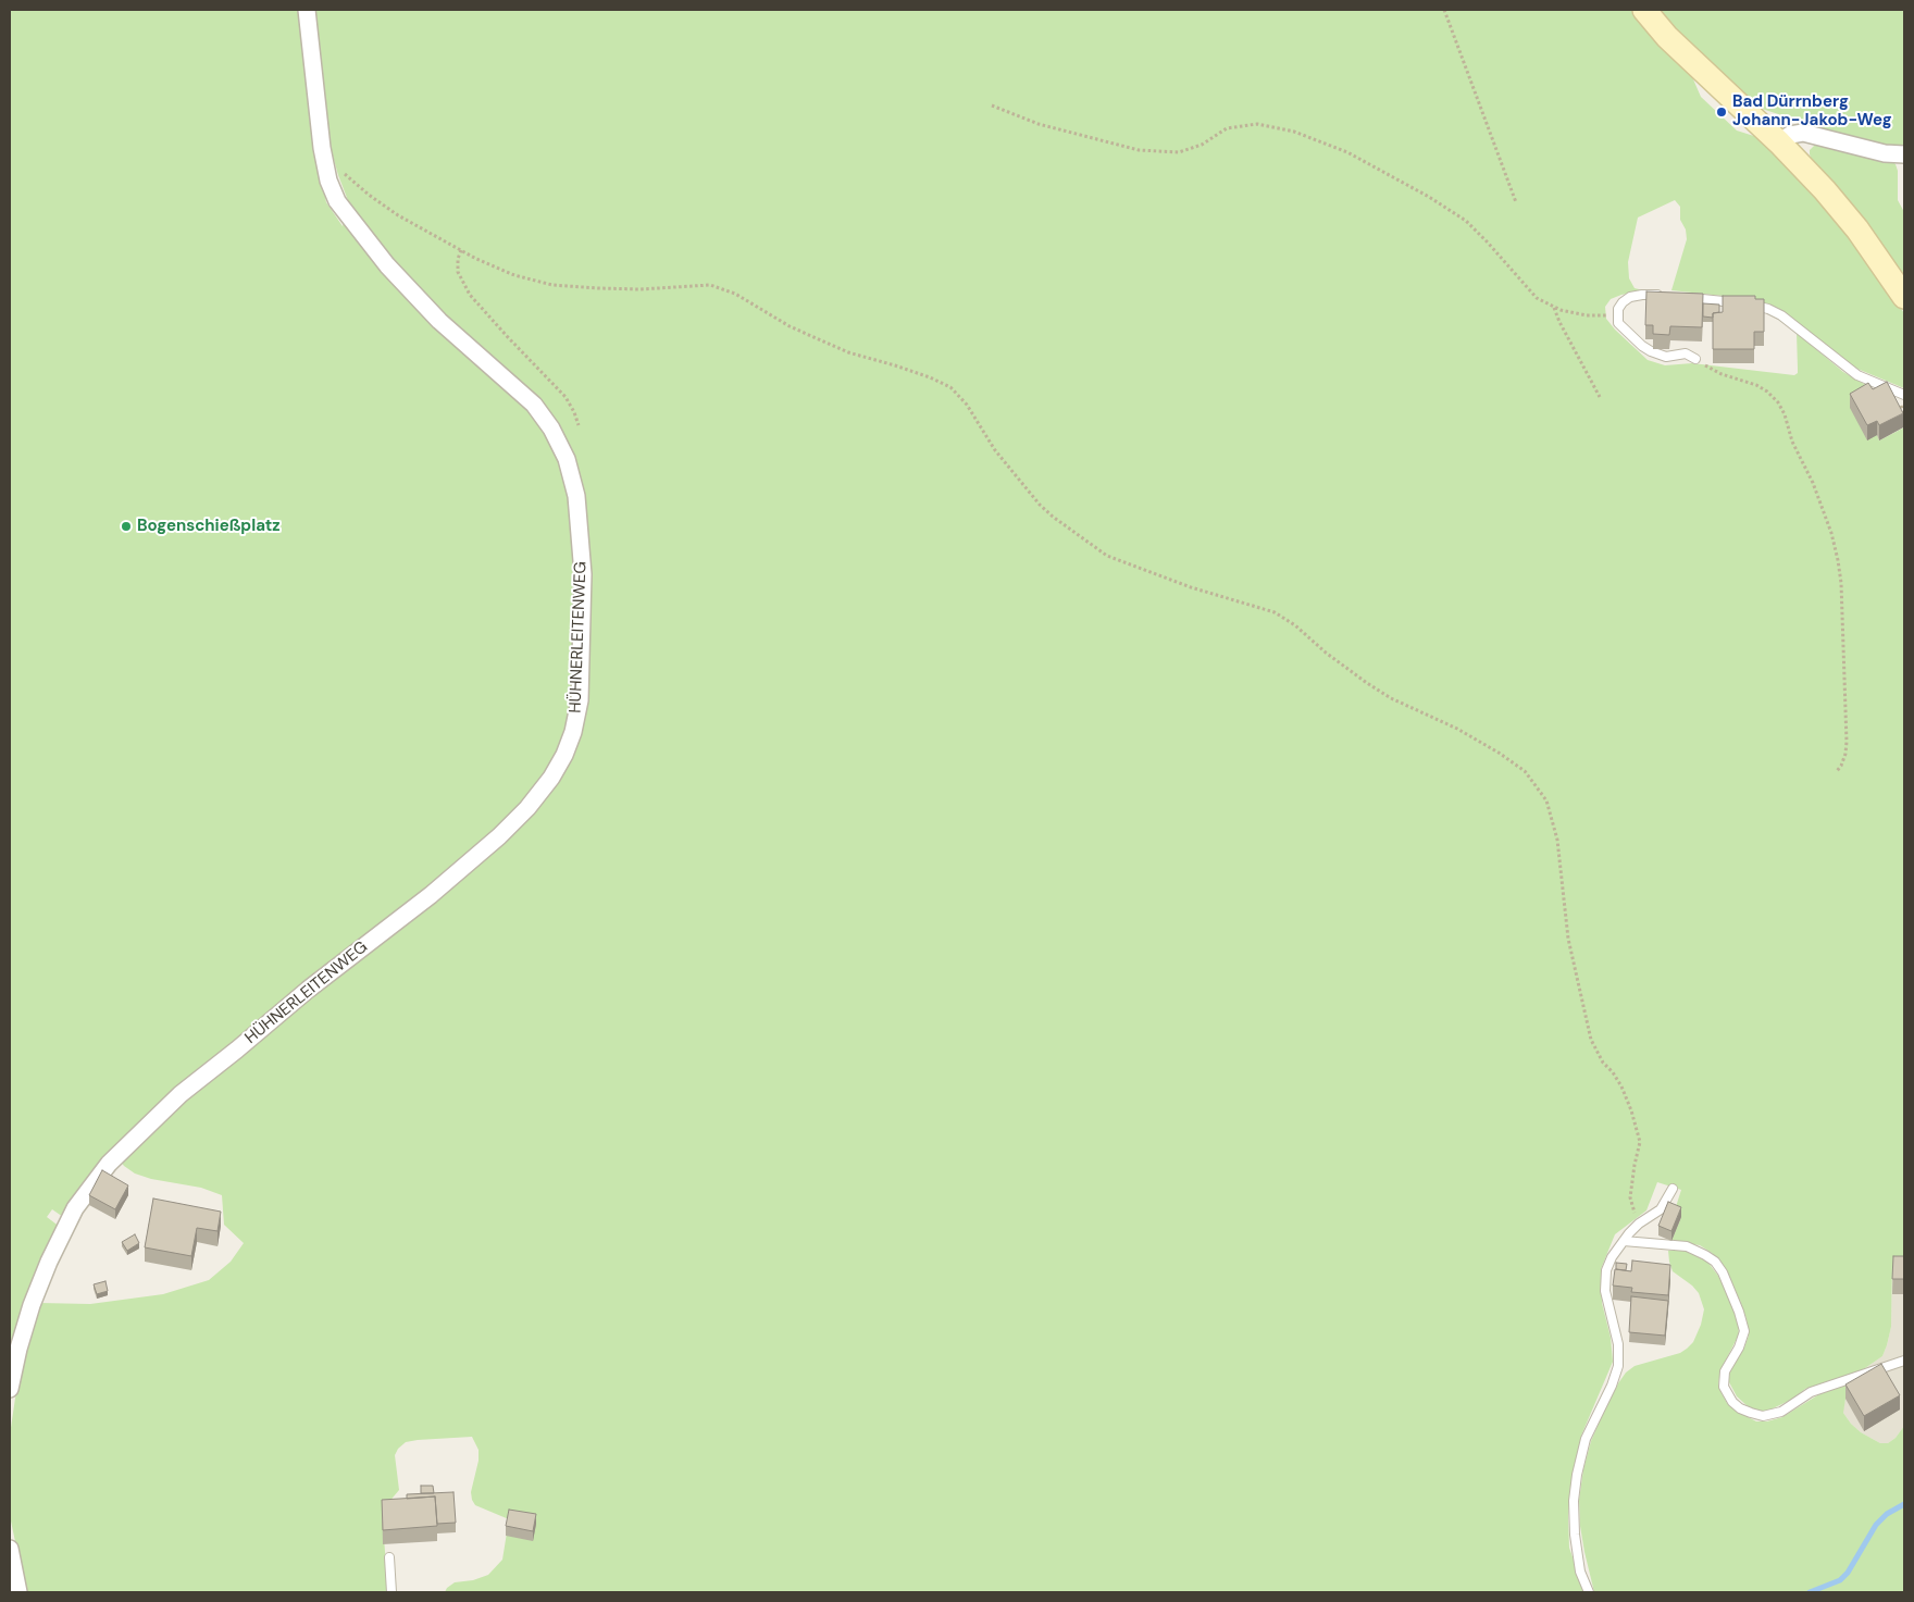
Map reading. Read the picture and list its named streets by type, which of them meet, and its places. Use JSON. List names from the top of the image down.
{
  "streets": {
    "street": ["HÜHNERLEITENWEG"]
  },
  "places": ["Bad Dürrnberg Johann-Jakob-Weg", "Bogenschießplatz"]
}
